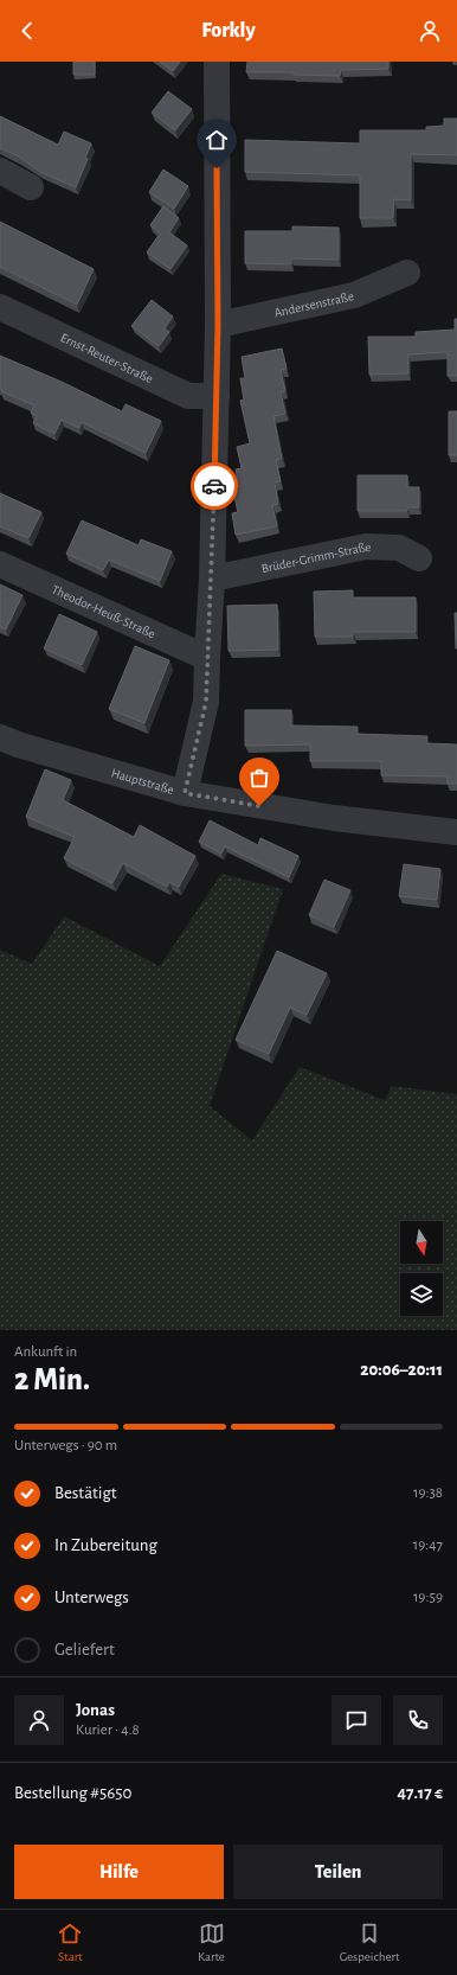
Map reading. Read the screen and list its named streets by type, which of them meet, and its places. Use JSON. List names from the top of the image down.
{
  "streets": {
    "street": [
      "Andersenstraße",
      "Ernst-Reuter-Straße",
      "Brüder-Grimm-Straße",
      "Theodor-Heuß-Straße",
      "Hauptstraße"
    ]
  },
  "north": "bottom",
  "page": {
    "header": "Forkly",
    "heading": ["2 Min.", "Ankunft in", "20:06–20:11"],
    "panel": [
      "Jonas",
      "Kurier · 4.8",
      "Bestellung #5650",
      "47.17 €"
    ],
    "bar": "Unterwegs · 90 m",
    "list": [
      ["Bestätigt", "19:38"],
      ["In Zubereitung", "19:47"],
      ["Unterwegs", "19:59"],
      "Geliefert"
    ],
    "buttons": ["Hilfe", "Teilen"],
    "tabs": ["Start", "Karte", "Gespeichert"]
  }
}
